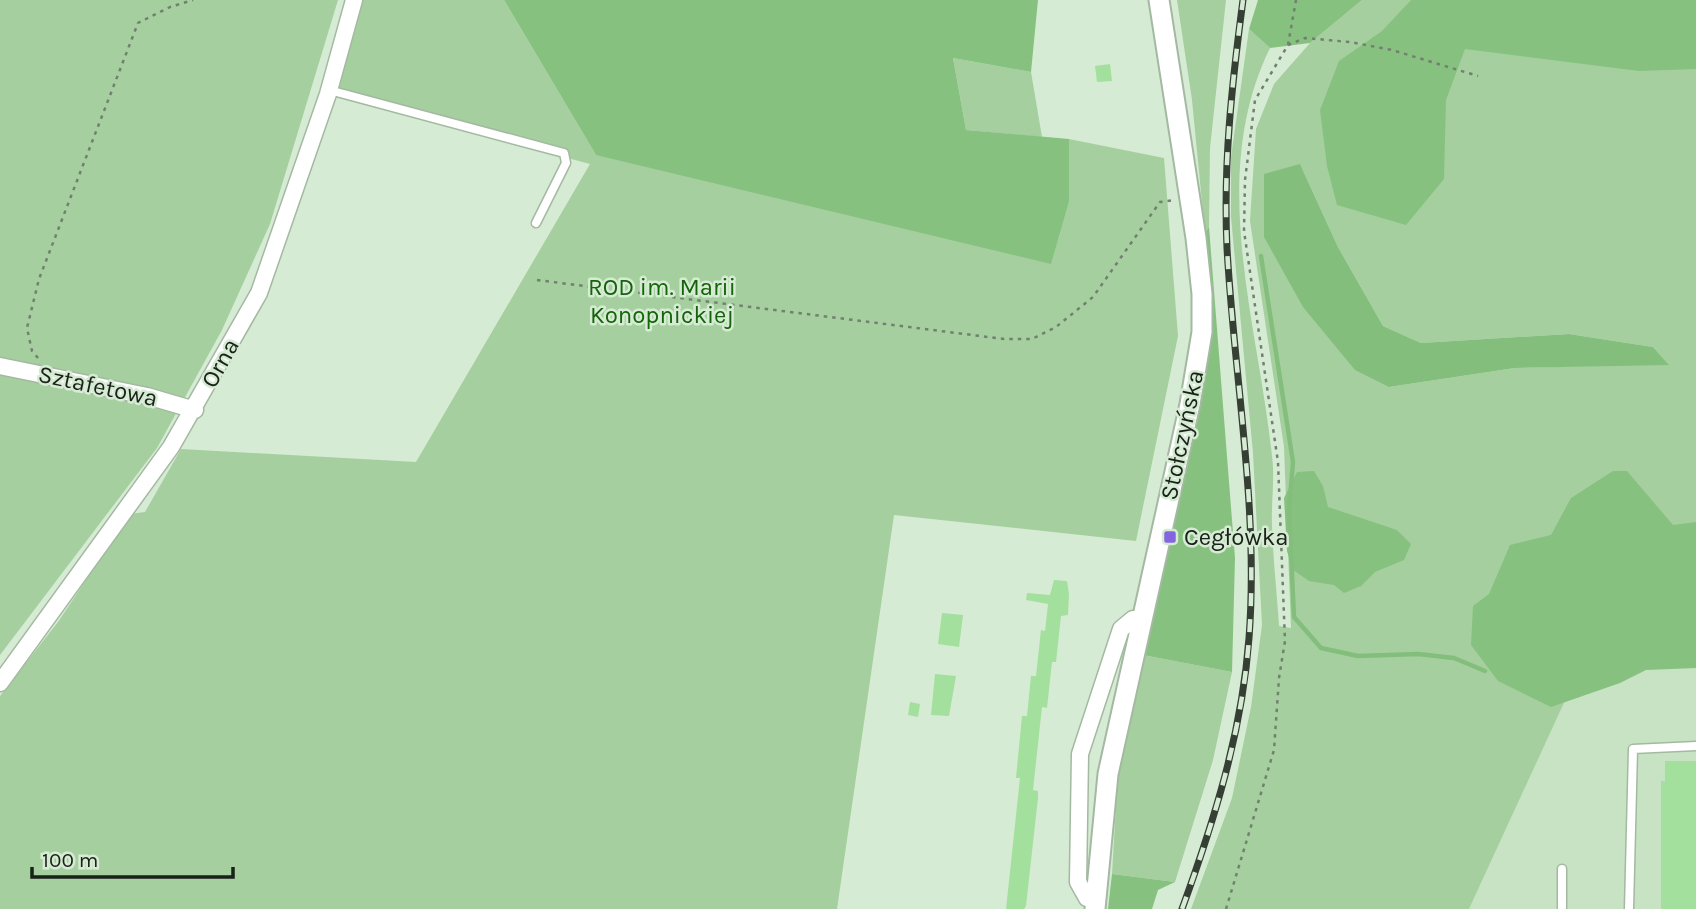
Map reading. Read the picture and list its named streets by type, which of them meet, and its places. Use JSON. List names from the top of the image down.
{
  "streets": {
    "street": ["Orna", "Sztafetowa", "Stołczyńska"]
  },
  "crossings": [
    ["Orna", "Sztafetowa"]
  ],
  "parks": ["ROD im. Marii Konopnickiej"],
  "places": {
    "transit": ["Cegłówka"]
  },
  "scale_bar": "100 m"
}
